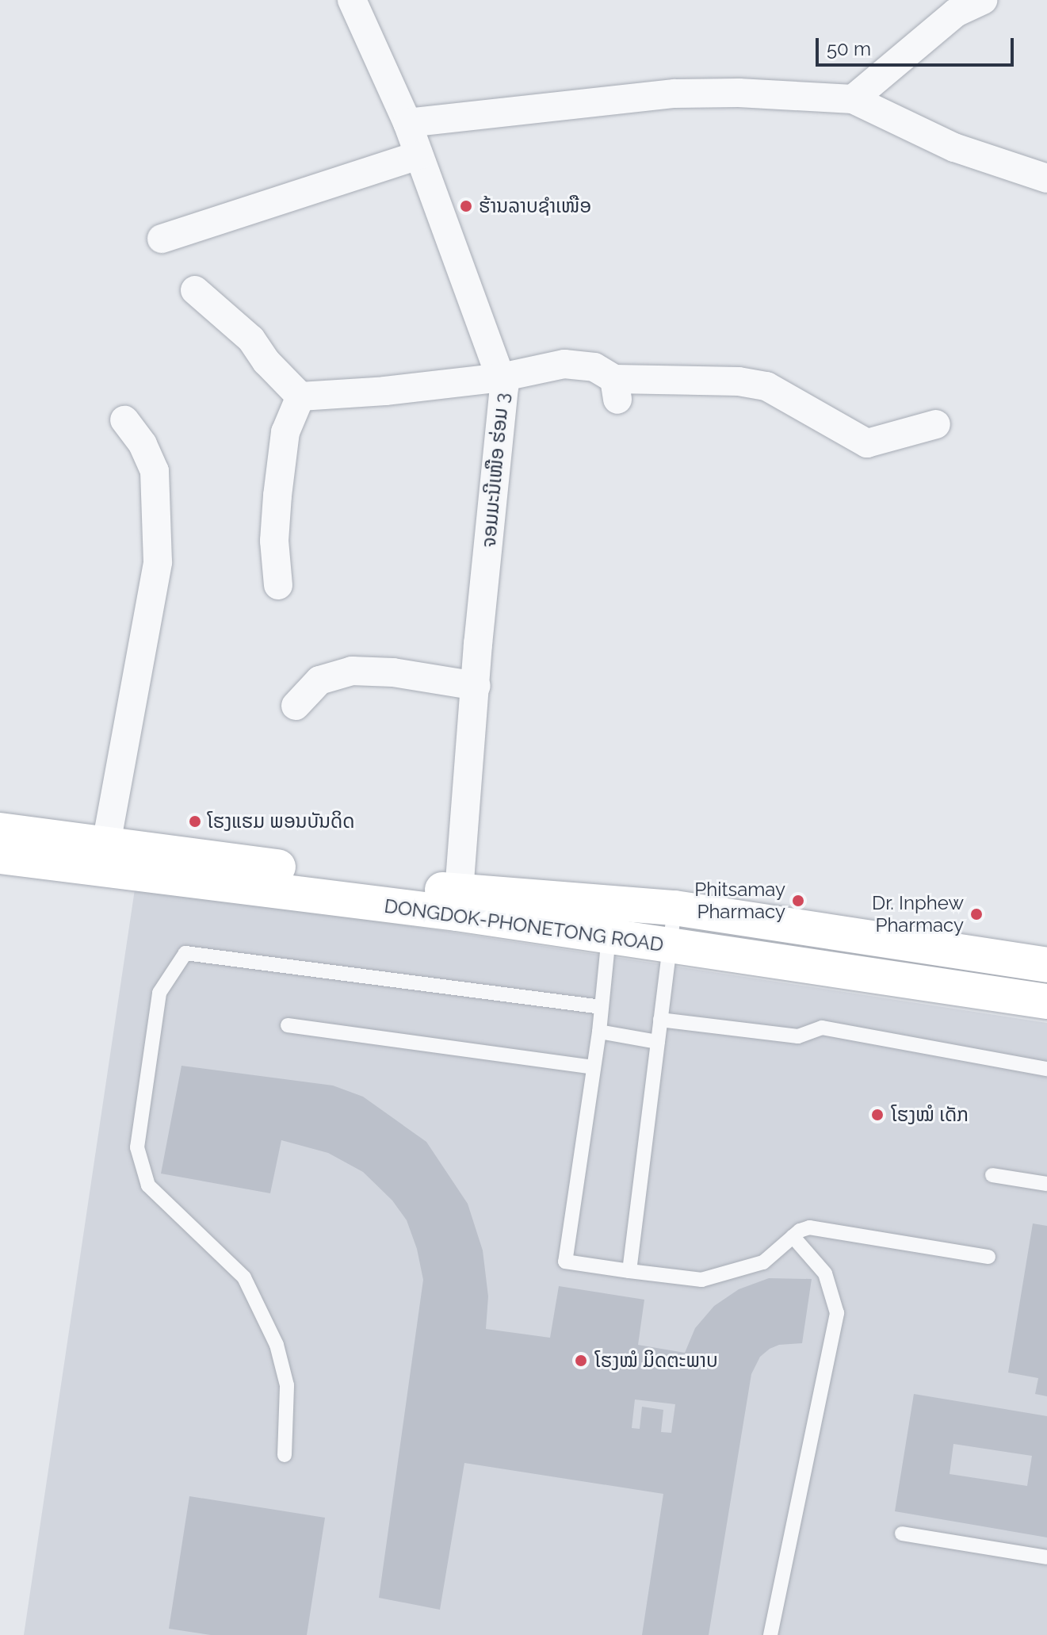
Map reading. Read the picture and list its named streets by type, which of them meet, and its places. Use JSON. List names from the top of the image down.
{
  "streets": {
    "main road": ["DONGDOK-PHONETONG ROAD"],
    "street": ["ຈອມມະນີເໜືອ ຮ່ອມ 3"]
  },
  "crossings": [
    ["ຈອມມະນີເໜືອ ຮ່ອມ 3", "DONGDOK-PHONETONG ROAD"]
  ],
  "places": [
    "ຮ້ານລາບຊຳເໜືອ",
    "ໂຮງແຮມ ພອນບັນດິດ",
    "Phitsamay Pharmacy",
    "Dr. Inphew Pharmacy",
    "ໂຮງໝໍ ເດັກ",
    "ໂຮງໝໍ ມິດຕະພາບ"
  ],
  "scale_bar": "50 m"
}
